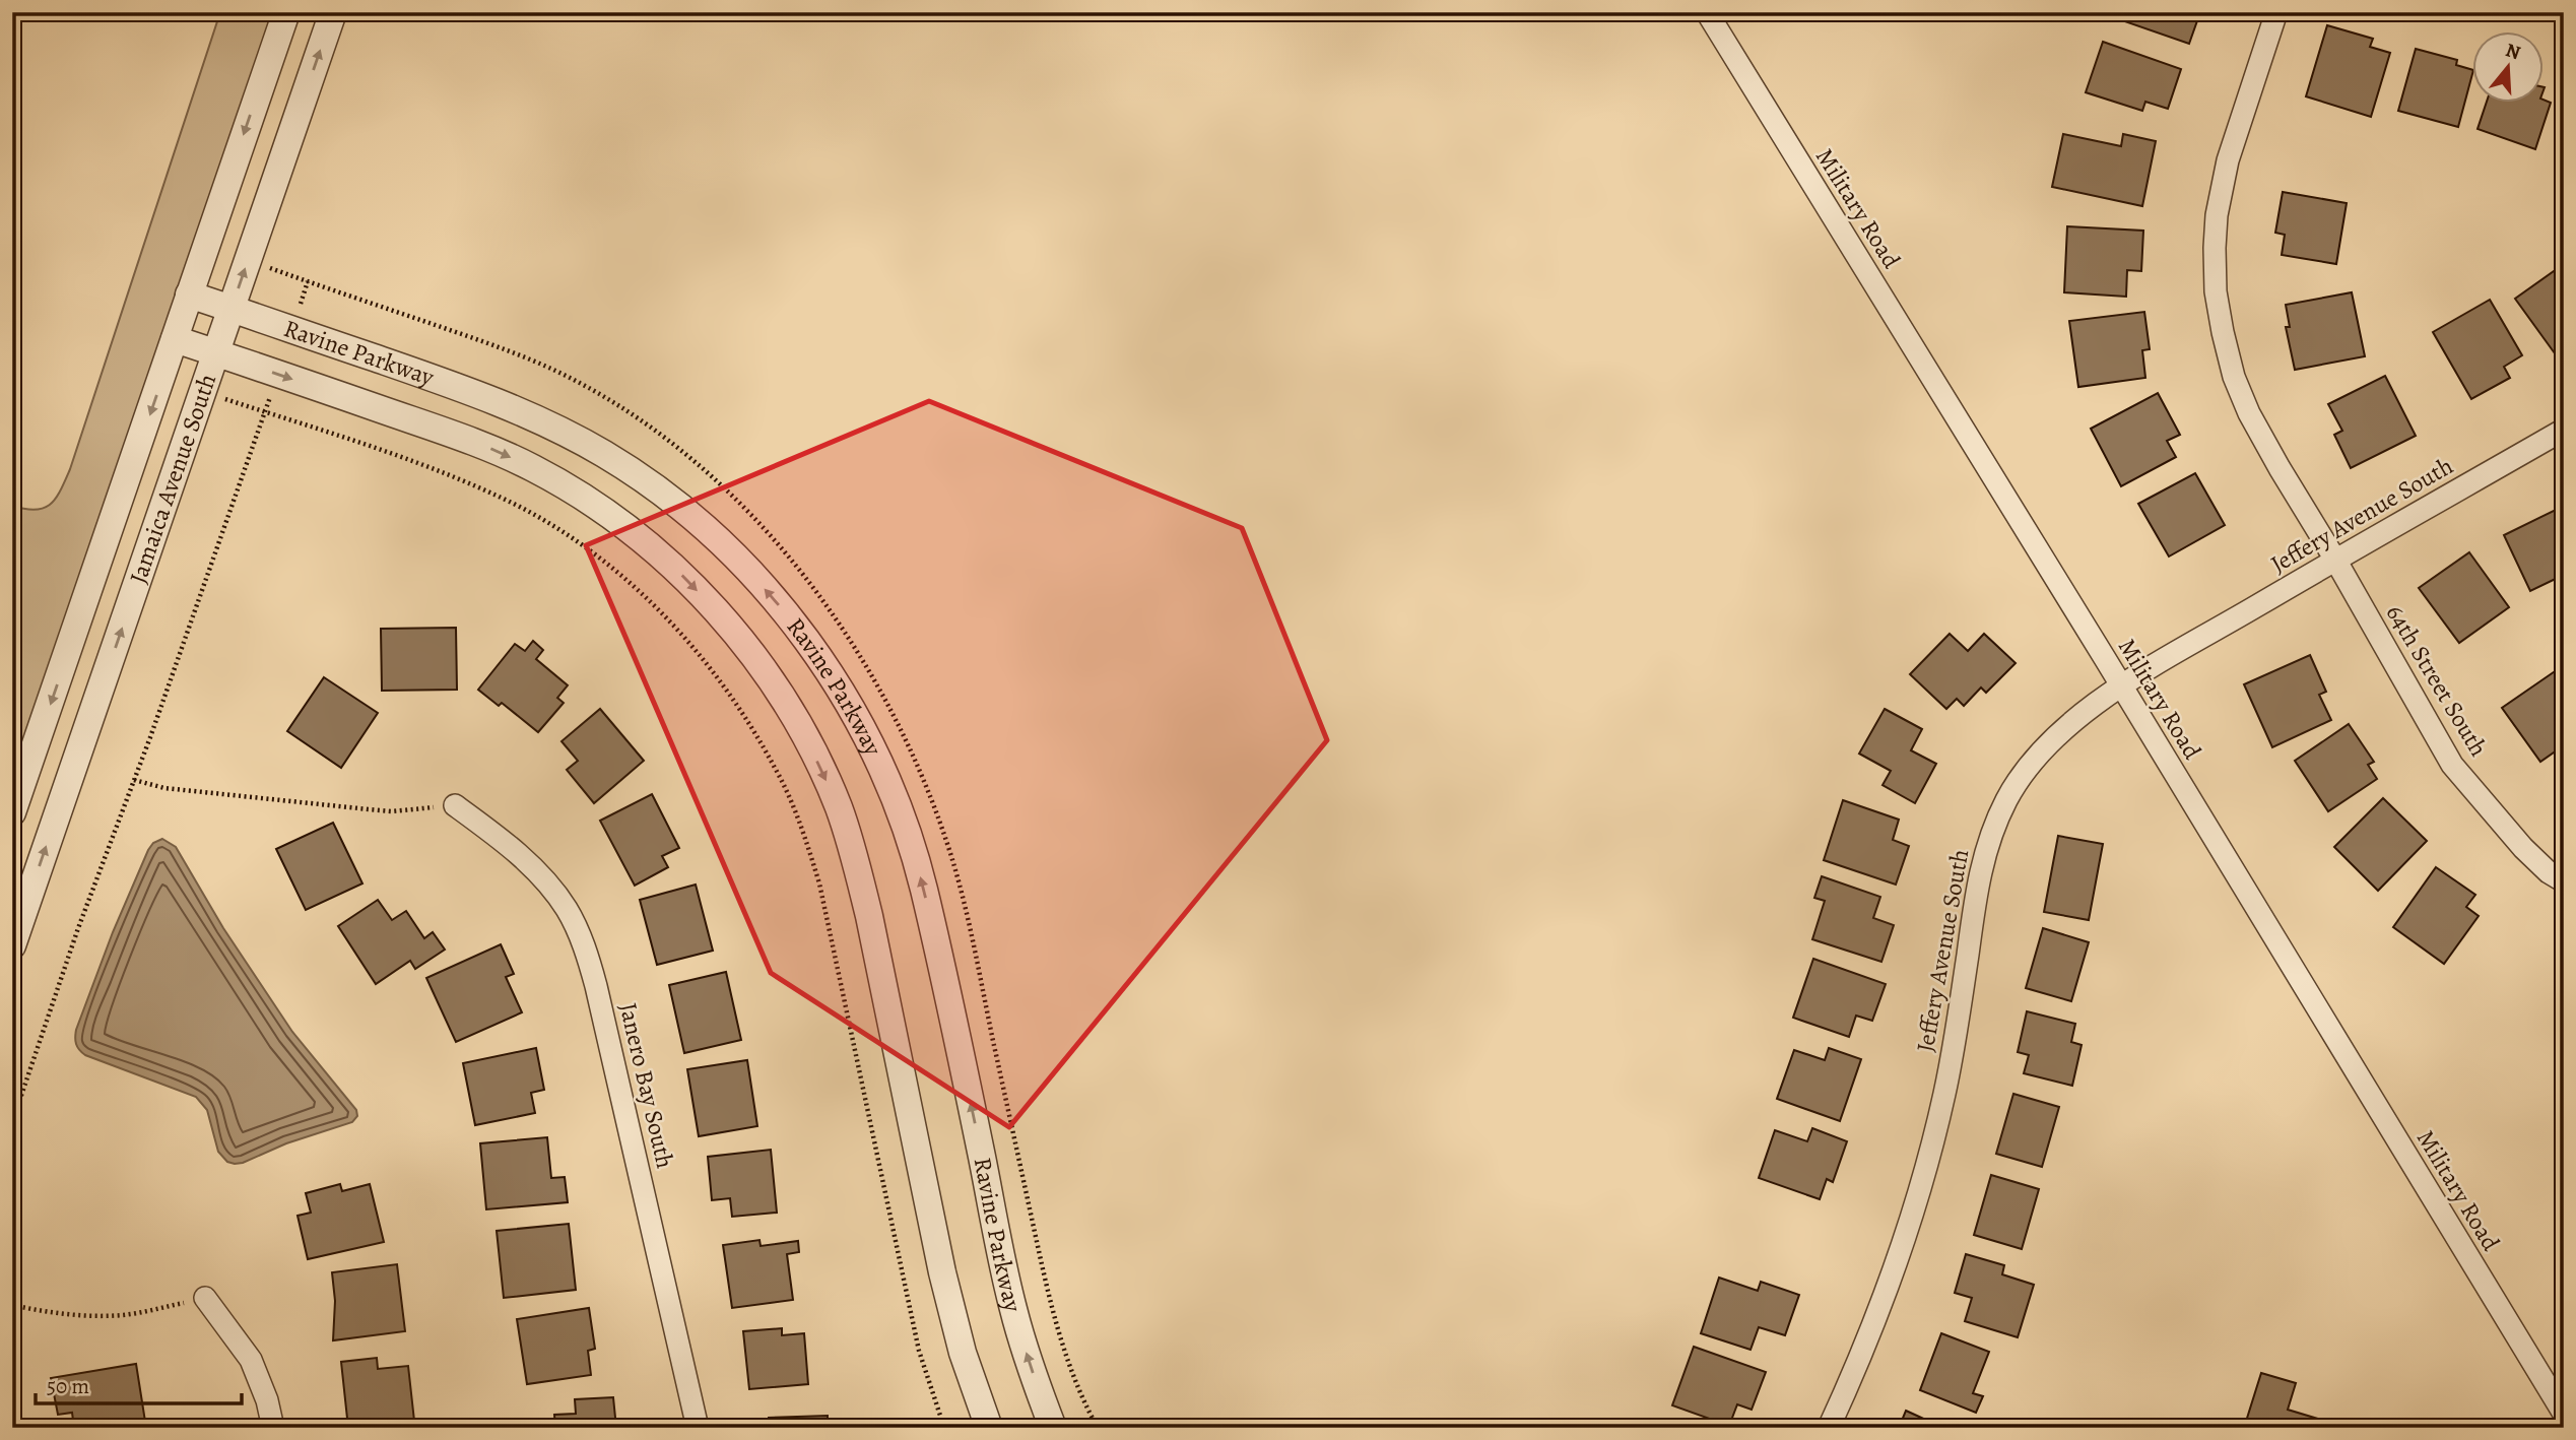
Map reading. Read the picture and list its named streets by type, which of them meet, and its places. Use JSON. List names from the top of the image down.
{
  "streets": {
    "street": [
      "Military Road",
      "Ravine Parkway",
      "Jamaica Avenue South",
      "Jeffery Avenue South",
      "64th Street South",
      "Janero Bay South"
    ]
  },
  "crossings": [
    ["Military Road", "Jeffery Avenue South"],
    ["Ravine Parkway", "Jamaica Avenue South"],
    ["Jeffery Avenue South", "64th Street South"]
  ],
  "scale_bar": "50 m",
  "north": "top"
}
